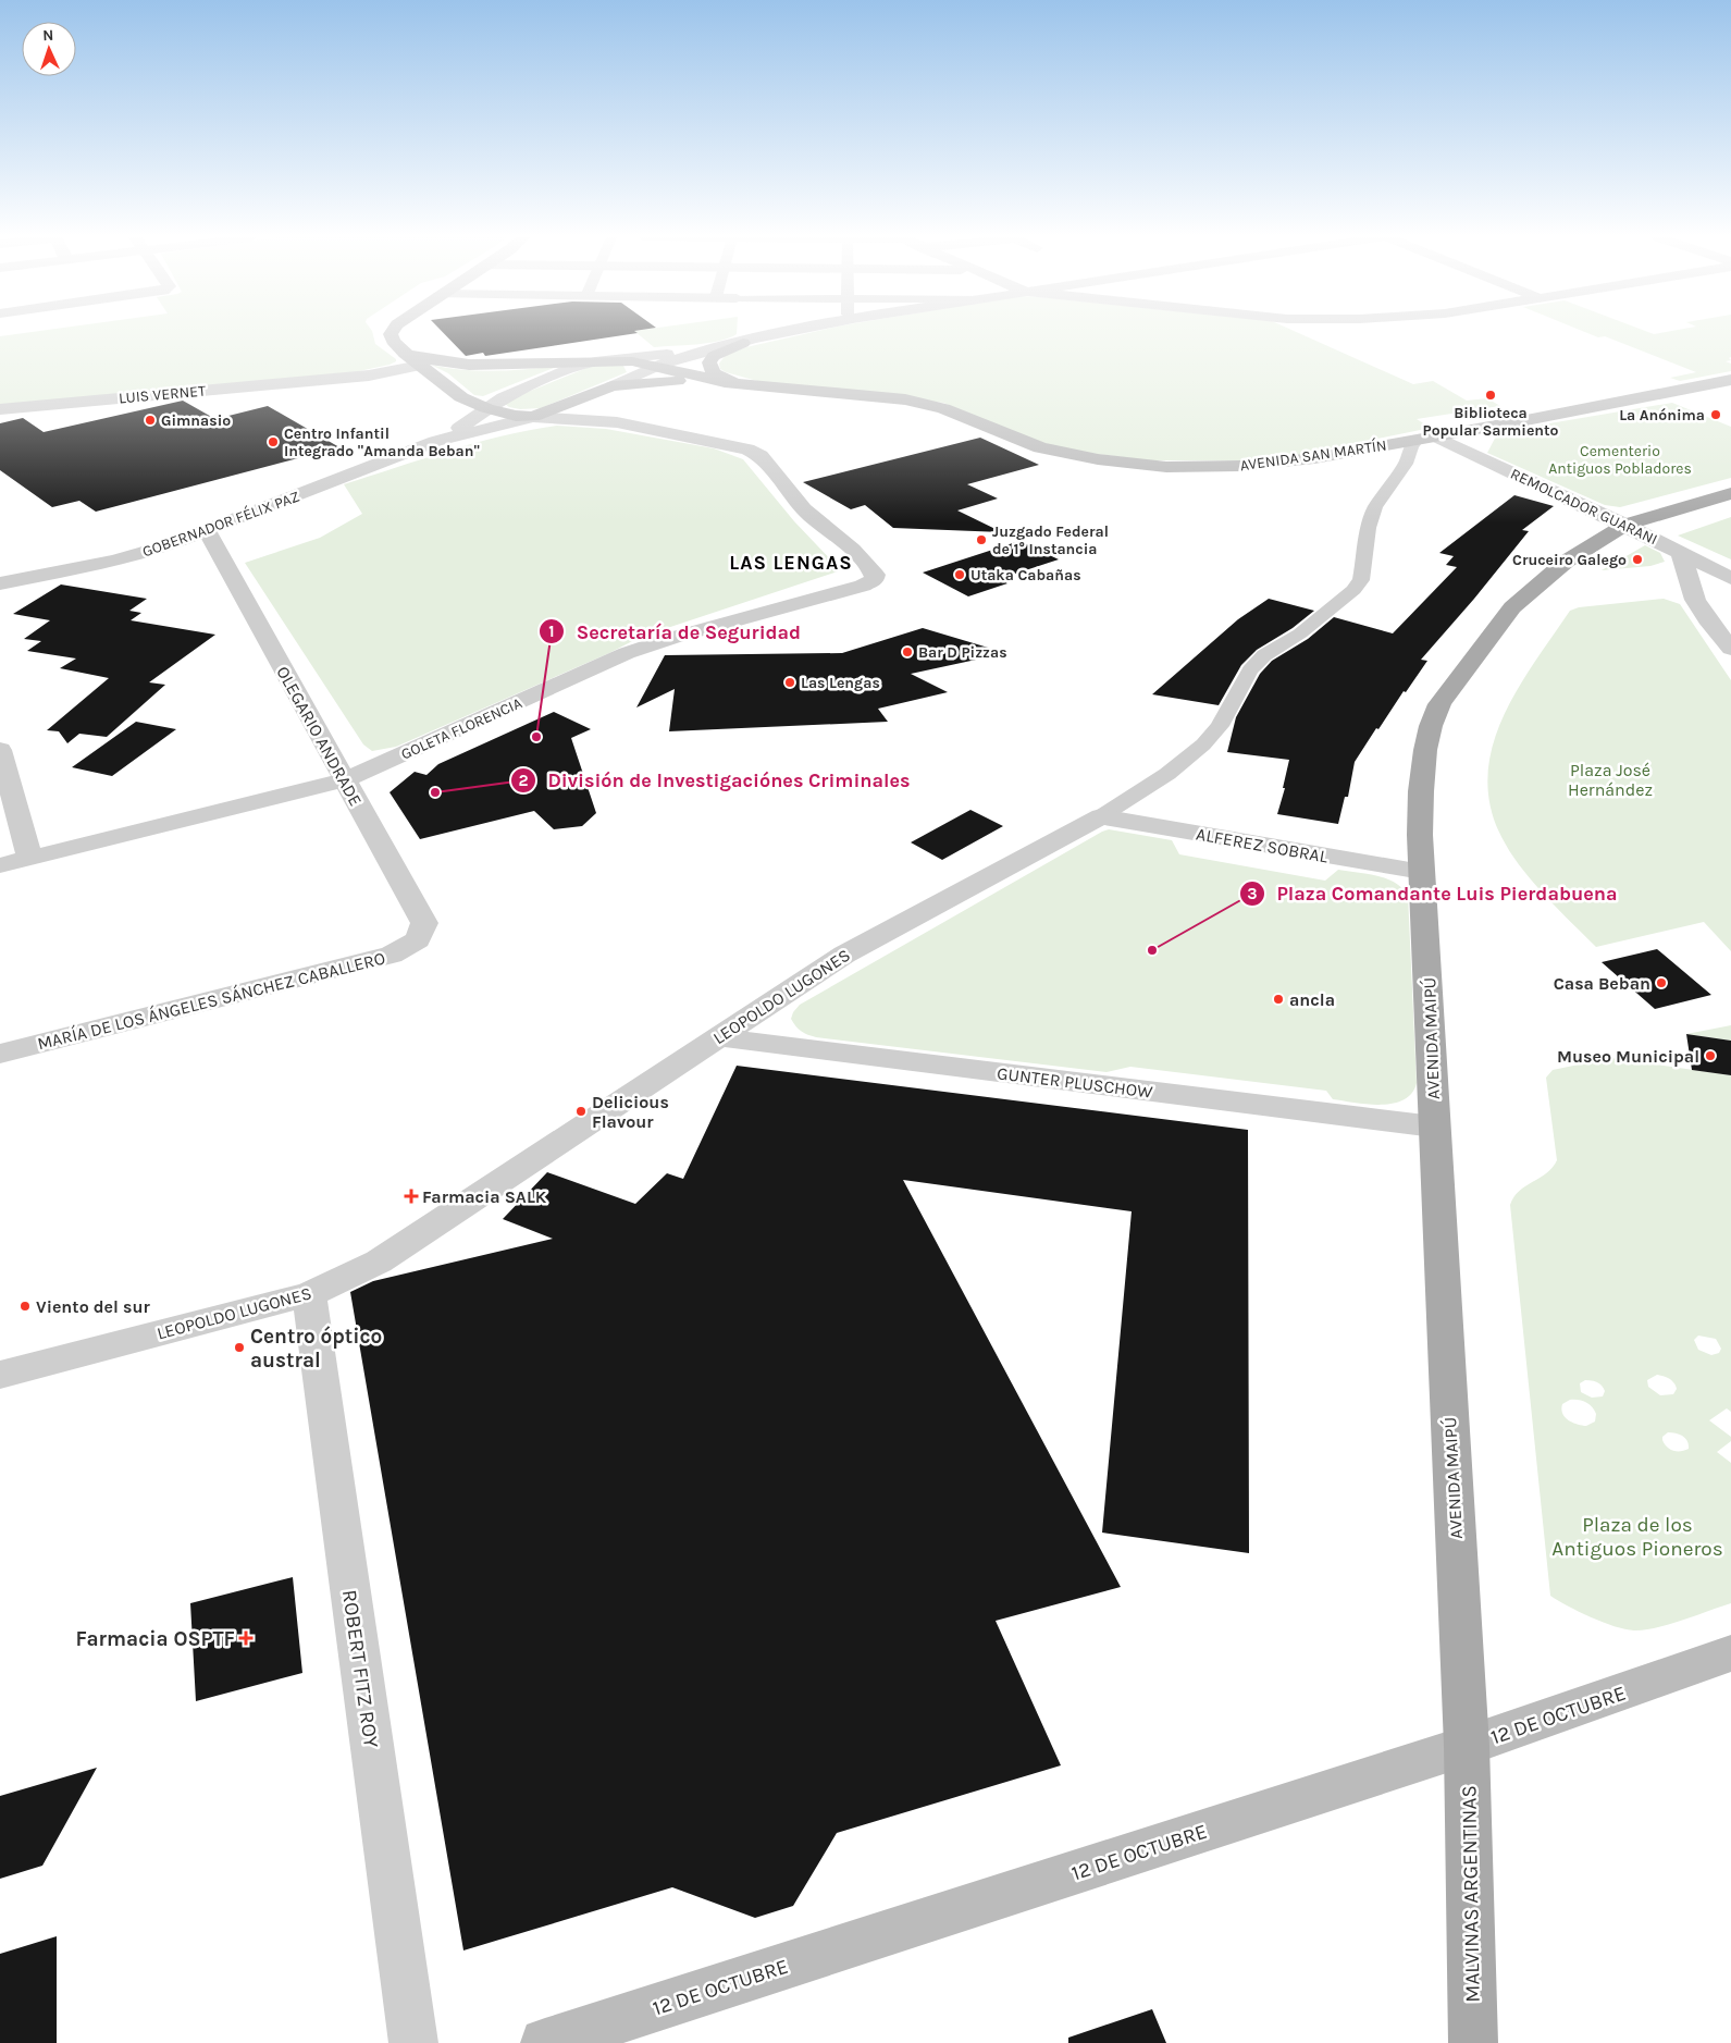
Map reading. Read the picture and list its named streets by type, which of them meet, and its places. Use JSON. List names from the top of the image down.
{
  "streets": {
    "main road": [
      "AVENIDA SAN MARTÍN",
      "GOBERNADOR FÉLIX PAZ",
      "AVENIDA MAIPÚ",
      "12 DE OCTUBRE",
      "MALVINAS ARGENTINAS"
    ],
    "street": [
      "LUIS VERNET",
      "REMOLCADOR GUARANI",
      "GOLETA FLORENCIA",
      "OLEGARIO ANDRADE",
      "ALFEREZ SOBRAL",
      "LEOPOLDO LUGONES",
      "MARÍA DE LOS ÁNGELES SÁNCHEZ CABALLERO",
      "GUNTER PLUSCHOW",
      "ROBERT FITZ ROY"
    ]
  },
  "crossings": [
    ["AVENIDA SAN MARTÍN", "REMOLCADOR GUARANI"],
    ["AVENIDA SAN MARTÍN", "GOBERNADOR FÉLIX PAZ"],
    ["AVENIDA SAN MARTÍN", "LEOPOLDO LUGONES"],
    ["REMOLCADOR GUARANI", "AVENIDA MAIPÚ"],
    ["GOBERNADOR FÉLIX PAZ", "GOLETA FLORENCIA"],
    ["GOBERNADOR FÉLIX PAZ", "OLEGARIO ANDRADE"],
    ["GOLETA FLORENCIA", "OLEGARIO ANDRADE"],
    ["OLEGARIO ANDRADE", "MARÍA DE LOS ÁNGELES SÁNCHEZ CABALLERO"],
    ["ALFEREZ SOBRAL", "LEOPOLDO LUGONES"],
    ["ALFEREZ SOBRAL", "AVENIDA MAIPÚ"],
    ["LEOPOLDO LUGONES", "GUNTER PLUSCHOW"],
    ["LEOPOLDO LUGONES", "ROBERT FITZ ROY"],
    ["AVENIDA MAIPÚ", "GUNTER PLUSCHOW"],
    ["AVENIDA MAIPÚ", "12 DE OCTUBRE"],
    ["AVENIDA MAIPÚ", "MALVINAS ARGENTINAS"],
    ["12 DE OCTUBRE", "MALVINAS ARGENTINAS"]
  ],
  "districts": ["LAS LENGAS"],
  "parks": ["Cementerio Antiguos Pobladores", "Plaza José Hernández", "Plaza de los Antiguos Pioneros"],
  "places": {
    "other": [
      "Biblioteca Popular Sarmiento",
      "La Anónima",
      "Gimnasio",
      "Centro Infantil Integrado \"Amanda Beban\"",
      "Juzgado Federal de 1° Instancia",
      "Cruceiro Galego",
      "Utaka Cabañas",
      "Bar D Pizzas",
      "Las Lengas",
      "Secretaría de Seguridad",
      "División de Investigaciónes Criminales",
      "Plaza Comandante Luis Pierdabuena",
      "Casa Beban",
      "ancla",
      "Museo Municipal",
      "Delicious Flavour",
      "Viento del sur",
      "Centro óptico austral"
    ],
    "health": ["Farmacia SALK", "Farmacia OSPTF"]
  },
  "north": "top"
}
